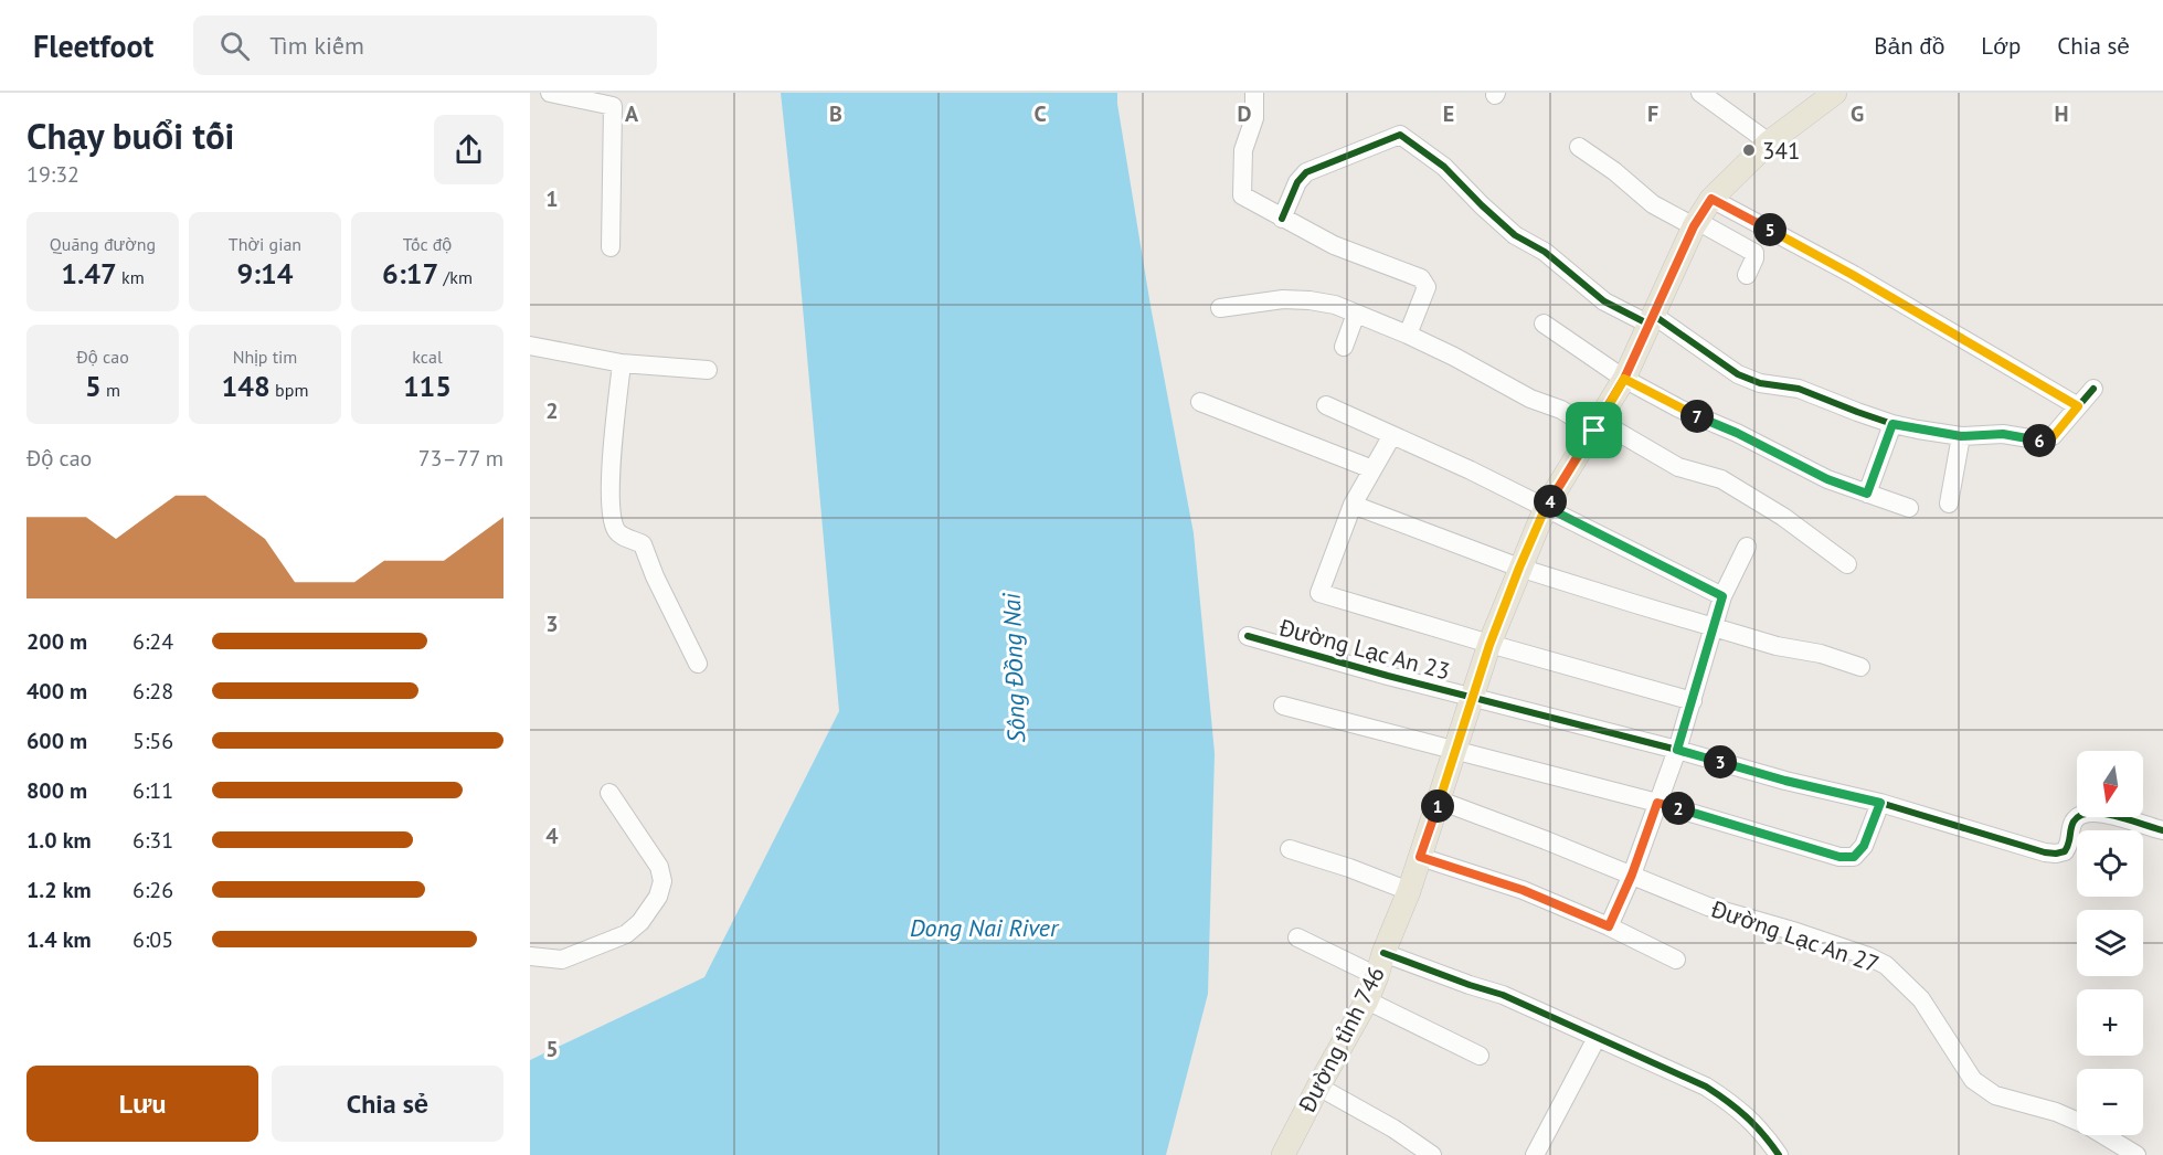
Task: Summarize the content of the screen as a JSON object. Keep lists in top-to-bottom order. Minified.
{"streets":{"main road":["Đường tỉnh 746"],"street":["Đường Lạc An 23","Đường Lạc An 27"]},"crossings":[["Đường Lạc An 23","Đường tỉnh 746"],["Đường Lạc An 27","Đường tỉnh 746"]],"water":["Sông Đồng Nai","Dong Nai River"],"places":["341"],"north":"bottom","page":{"header":"Fleetfoot","search":"Tìm kiếm","nav":["Bản đồ","Lớp","Chia sẻ"],"heading":["Chạy buổi tối","19:32"],"stats":[["Quãng đường","1.47 km"],["Thời gian","9:14"],["Tốc độ","6:17 /km"],["Độ cao","5 m"],["Nhịp tim","148 bpm"],["kcal","115"]],"pins":["5","7","6","4","3","1","2"],"chart":["Độ cao","73–77 m"],"list":[{"name":"200 m","note":"6:24"},{"name":"400 m","note":"6:28"},{"name":"600 m","note":"5:56"},{"name":"800 m","note":"6:11"},{"name":"1.0 km","note":"6:31"},{"name":"1.2 km","note":"6:26"},{"name":"1.4 km","note":"6:05"}],"map_buttons":["+","−"],"buttons":["Lưu","Chia sẻ"]},"grid":{"columns":["A","B","C","D","E","F","G","H"],"rows":["1","2","3","4","5"]}}
